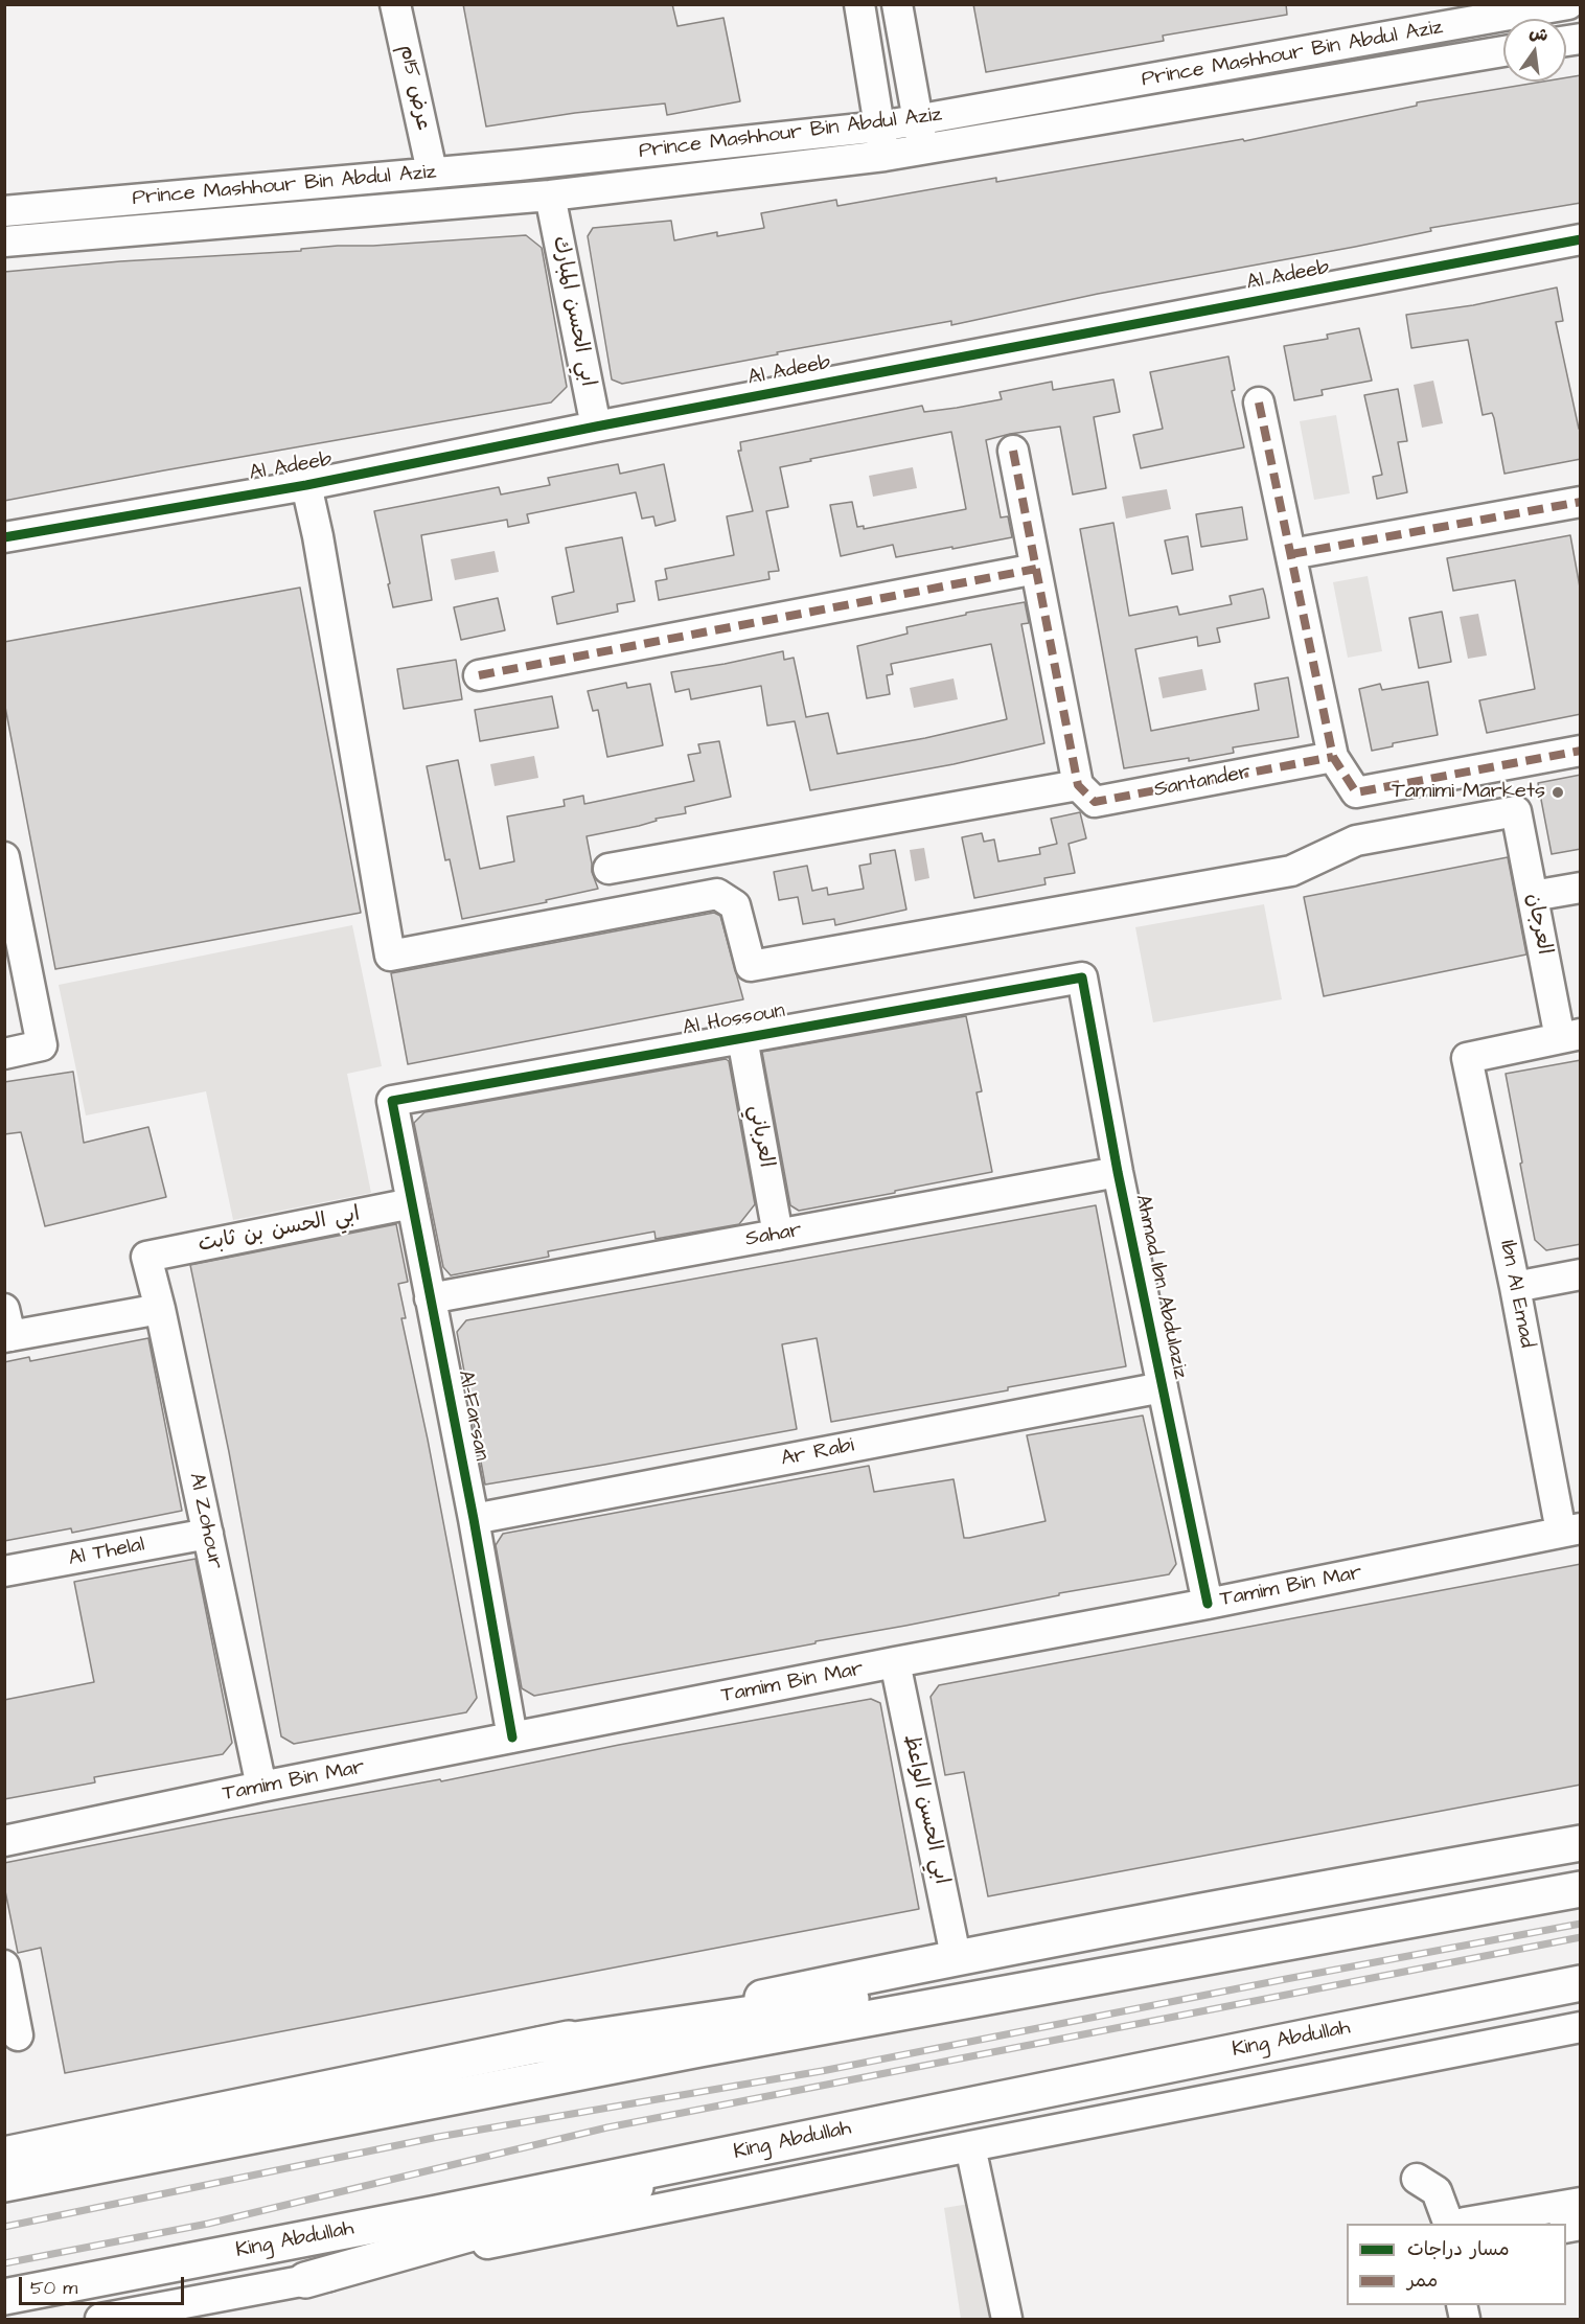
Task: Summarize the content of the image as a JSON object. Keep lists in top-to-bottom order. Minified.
{"streets":{"main road":["King Abdullah"],"street":["Prince Mashhour Bin Abdul Aziz","عرض 15م","Al Adeeb","ابي الحسن المبارك","Santander","العرجان","Al Hossoun","العرباني","ابي الحسن بن ثابت","Sahar","Ahmad Ibn Abdulaziz","Ibn Al Emad","Al-Farsan","Ar Rabi","Al Zohour","Al Thelal","Tamim Bin Mar","ابي الحسن الواعظ"]},"crossings":[["Prince Mashhour Bin Abdul Aziz","عرض 15م"],["Prince Mashhour Bin Abdul Aziz","ابي الحسن المبارك"],["Al Adeeb","ابي الحسن المبارك"],["Al Adeeb","العرجان"],["العرجان","Ibn Al Emad"],["Al Hossoun","العرباني"],["Al Hossoun","Ahmad Ibn Abdulaziz"],["Al Hossoun","Al-Farsan"],["العرباني","Sahar"],["ابي الحسن بن ثابت","Al-Farsan"],["ابي الحسن بن ثابت","Al Zohour"],["Sahar","Ahmad Ibn Abdulaziz"],["Sahar","Al-Farsan"],["Ahmad Ibn Abdulaziz","Ar Rabi"],["Ahmad Ibn Abdulaziz","Tamim Bin Mar"],["Ibn Al Emad","Tamim Bin Mar"],["Al-Farsan","Ar Rabi"],["Al-Farsan","Tamim Bin Mar"],["Al Zohour","Al Thelal"],["Al Zohour","Tamim Bin Mar"],["Tamim Bin Mar","ابي الحسن الواعظ"]],"places":["Tamimi Markets"],"legend":["مسار دراجات","ممر"],"scale_bar":"50 m","north":"top"}
